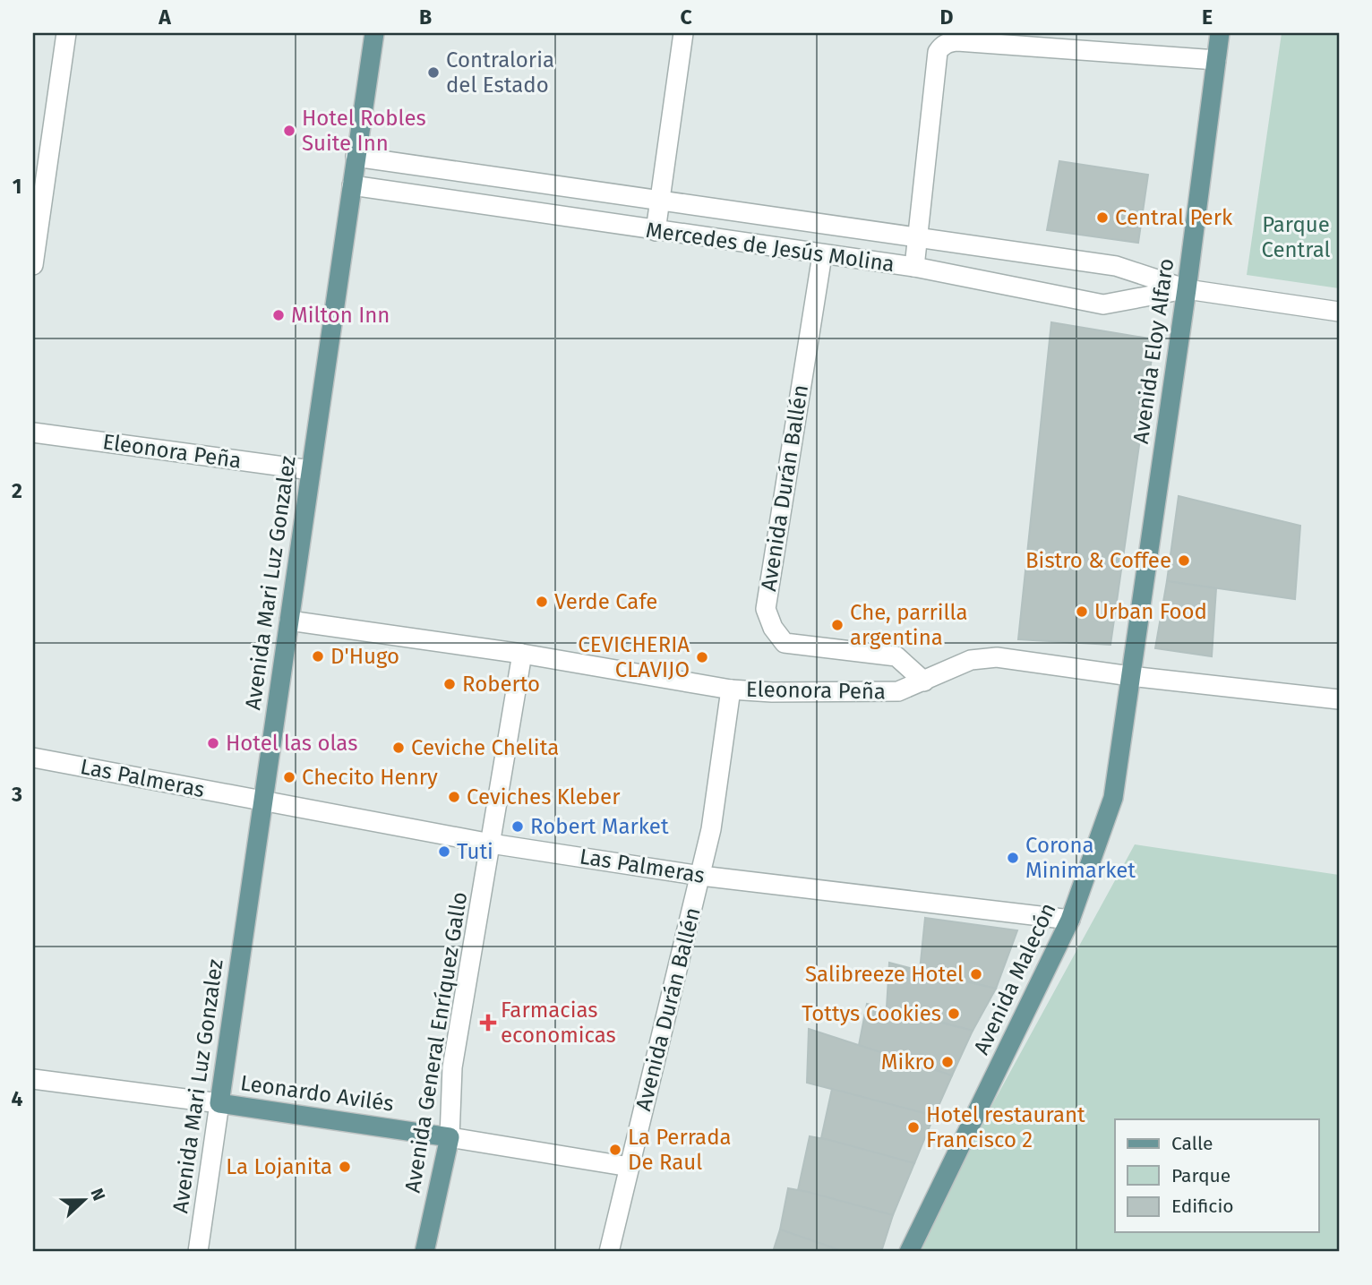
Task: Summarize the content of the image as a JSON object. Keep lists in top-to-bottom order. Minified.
{"streets":{"main road":["Avenida Eloy Alfaro","Avenida Mari Luz Gonzalez","Avenida Malecón","Avenida General Enríquez Gallo","Leonardo Avilés"],"street":["Mercedes de Jesús Molina","Eleonora Peña","Avenida Durán Ballén","Las Palmeras"]},"crossings":[["Mercedes de Jesús Molina","Avenida Eloy Alfaro"],["Mercedes de Jesús Molina","Avenida Durán Ballén"],["Mercedes de Jesús Molina","Avenida Mari Luz Gonzalez"],["Avenida Eloy Alfaro","Eleonora Peña"],["Avenida Eloy Alfaro","Avenida Malecón"],["Eleonora Peña","Avenida Durán Ballén"],["Eleonora Peña","Avenida Mari Luz Gonzalez"],["Eleonora Peña","Avenida Malecón"],["Eleonora Peña","Avenida General Enríquez Gallo"],["Avenida Durán Ballén","Las Palmeras"],["Avenida Durán Ballén","Leonardo Avilés"],["Avenida Mari Luz Gonzalez","Las Palmeras"],["Avenida Mari Luz Gonzalez","Leonardo Avilés"],["Las Palmeras","Avenida Malecón"],["Las Palmeras","Avenida General Enríquez Gallo"],["Avenida General Enríquez Gallo","Leonardo Avilés"]],"parks":["Parque Central"],"places":{"other":["Contraloria del Estado","Hotel Robles Suite Inn","Central Perk","Milton Inn","Bistro & Coffee","Verde Cafe","Urban Food","Che, parrilla argentina","D'Hugo","CEVICHERIA CLAVIJO","Roberto","Hotel las olas","Ceviche Chelita","Checito Henry","Ceviches Kleber","Robert Market","Tuti","Corona Minimarket","Salibreeze Hotel","Tottys Cookies","Mikro","Hotel restaurant Francisco 2","La Perrada De Raul","La Lojanita"],"health":["Farmacias economicas"]},"legend":["Calle","Parque","Edificio"],"north":"right","grid":{"columns":["A","B","C","D","E"],"rows":["1","2","3","4"]}}
